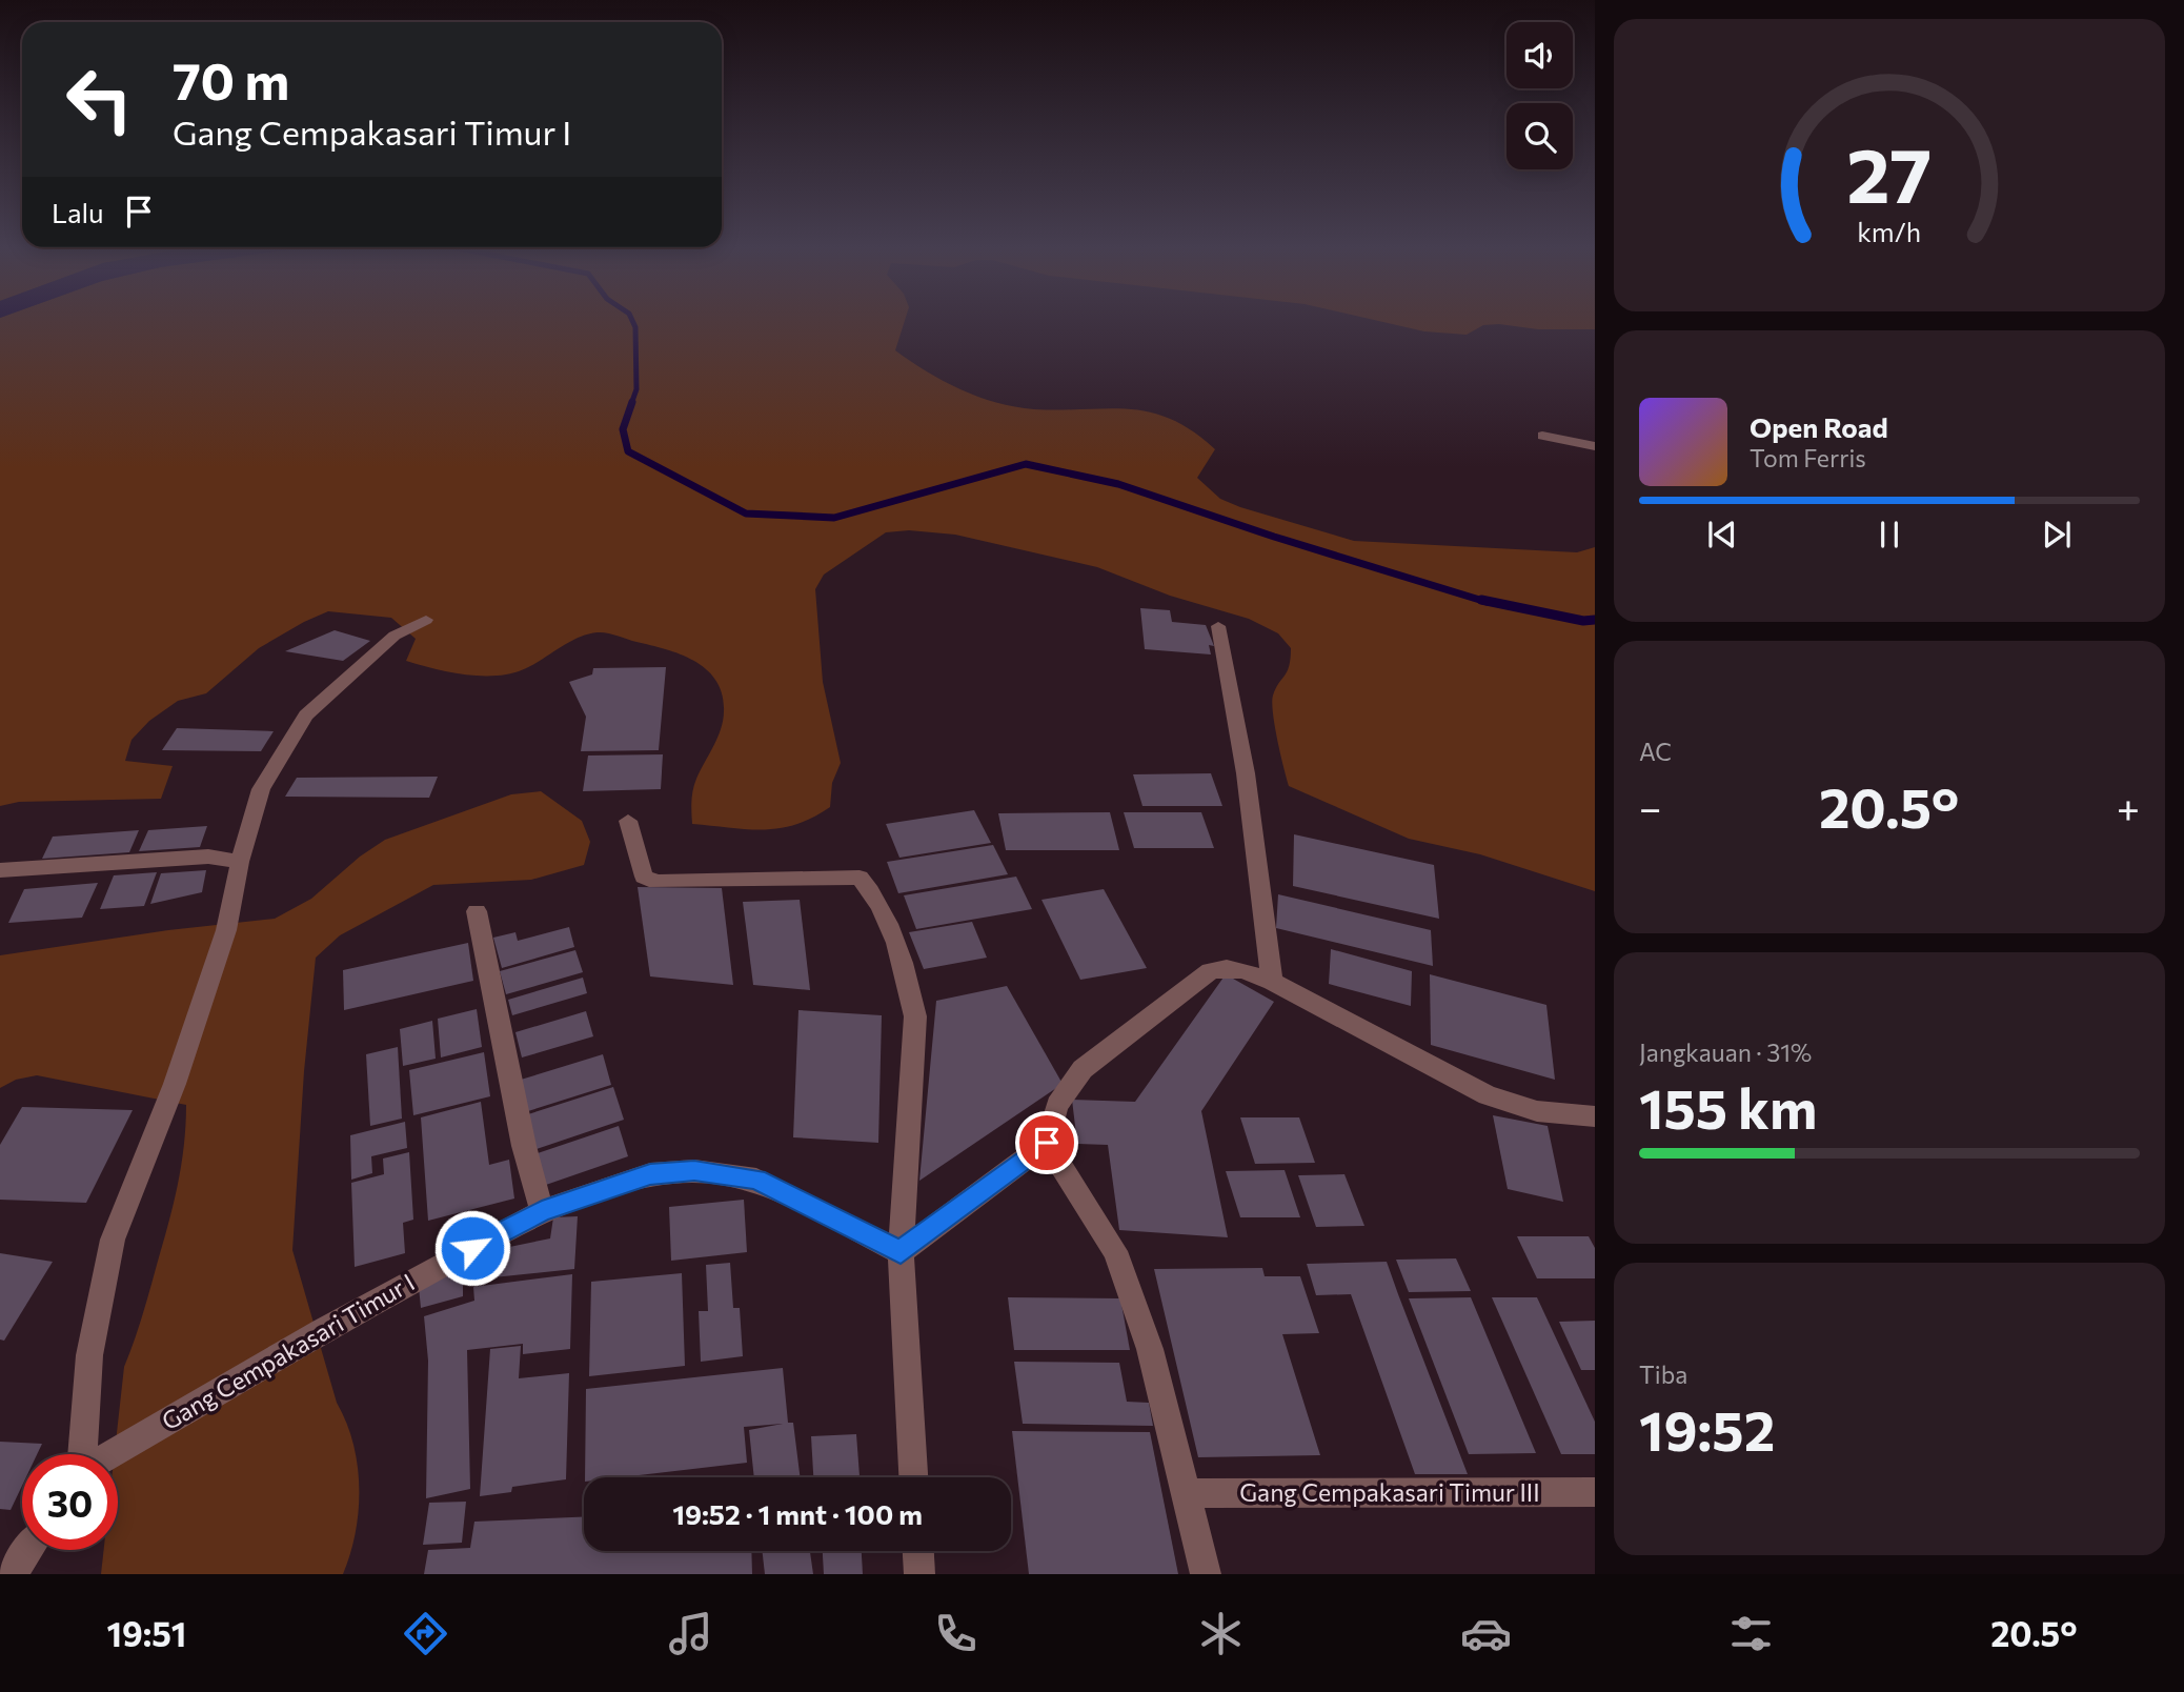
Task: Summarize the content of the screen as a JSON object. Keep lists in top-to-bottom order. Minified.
{"streets":{"street":["Gang Cempakasari Timur I","Gang Cempakasari Timur III"]},"page":{"turn":["70 m","Gang Cempakasari Timur I"],"then":"Lalu","song":["Open Road","Tom Ferris"],"tile":["AC",["Jangkauan · 31%","155 km"],["Tiba","19:52"]],"heat":["−","20.5°","+"],"limit":"30","trip":"19:52 · 1 mnt · 100 m","tabs":["19:51","20.5°"],"gauge":["27","km/h"]}}
